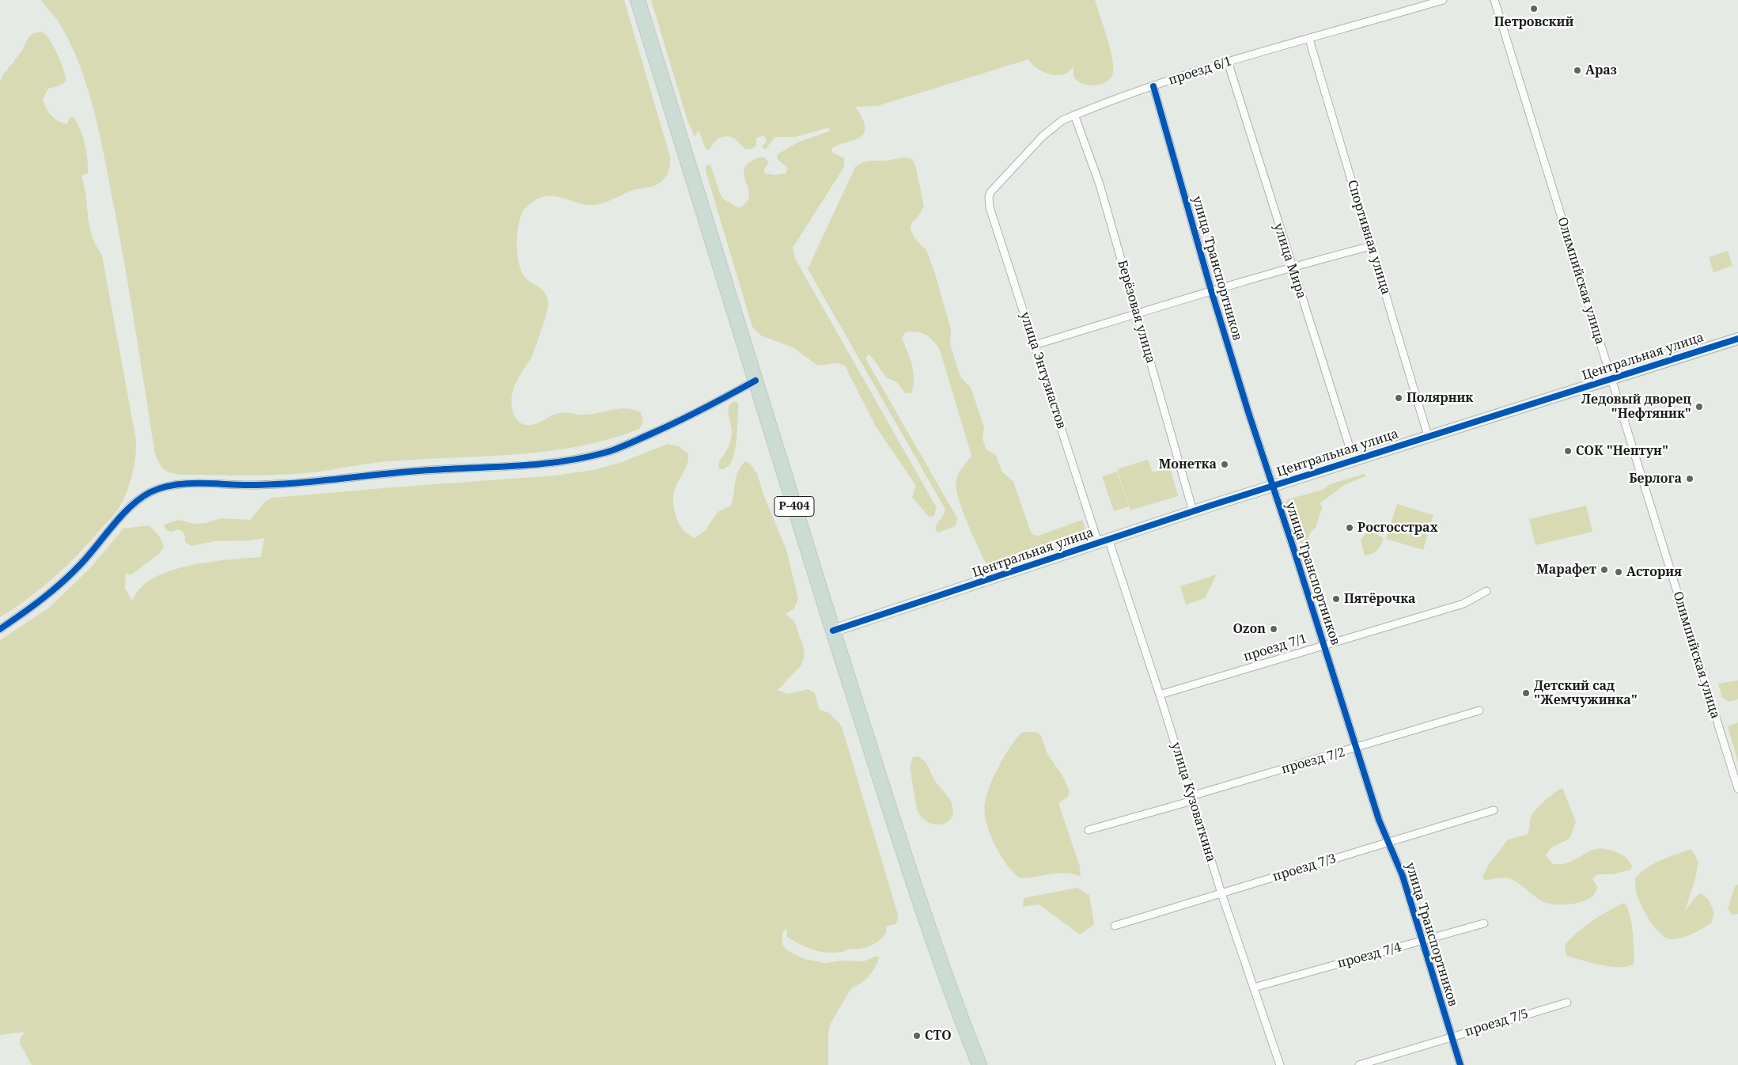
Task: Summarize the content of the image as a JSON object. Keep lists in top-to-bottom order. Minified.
{"streets":{"highway":["Р-404"],"street":["проезд 6/1","Спортивная улица","улица Мира","улица Транспортников","Олимпийская улица","Берёзовая улица","Центральная улица","улица Энтузиастов","проезд 7/1","проезд 7/2","улица Кузоваткина","проезд 7/3","проезд 7/4","проезд 7/5"]},"crossings":[["проезд 6/1","Спортивная улица"],["проезд 6/1","улица Мира"],["проезд 6/1","улица Транспортников"],["проезд 6/1","Берёзовая улица"],["проезд 6/1","улица Энтузиастов"],["Спортивная улица","Центральная улица"],["улица Мира","Центральная улица"],["улица Транспортников","Центральная улица"],["улица Транспортников","проезд 7/1"],["улица Транспортников","проезд 7/2"],["улица Транспортников","проезд 7/3"],["улица Транспортников","проезд 7/4"],["улица Транспортников","проезд 7/5"],["Олимпийская улица","Центральная улица"],["Берёзовая улица","Центральная улица"],["Центральная улица","улица Энтузиастов"],["Центральная улица","Р-404"],["Центральная улица","улица Кузоваткина"],["улица Энтузиастов","улица Кузоваткина"],["проезд 7/1","улица Кузоваткина"],["проезд 7/2","улица Кузоваткина"],["улица Кузоваткина","проезд 7/3"],["улица Кузоваткина","проезд 7/4"]],"places":["Петровский","Араз","Полярник","Ледовый дворец \"Нефтяник\"","СОК \"Нептун\"","Монетка","Берлога","Росгосстрах","Марафет","Астория","Пятёрочка","Ozon","Детский сад \"Жемчужинка\"","СТО"]}
